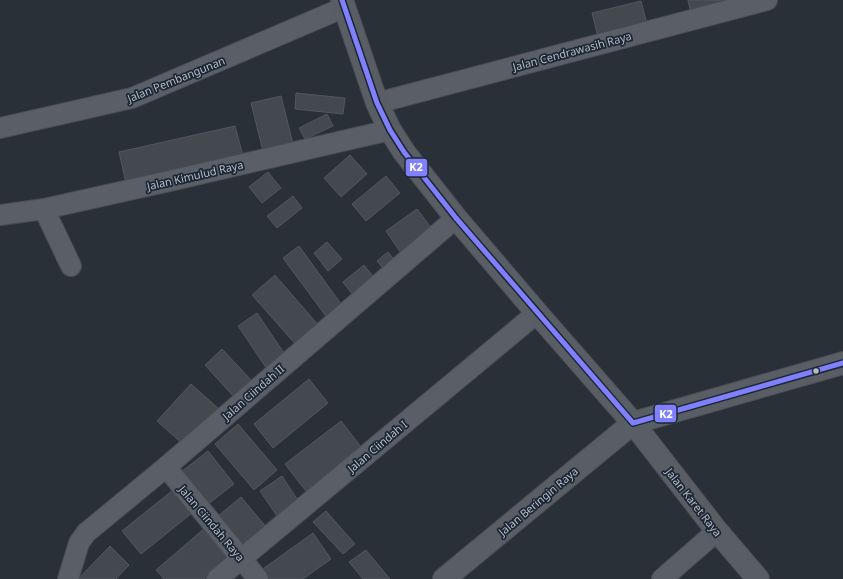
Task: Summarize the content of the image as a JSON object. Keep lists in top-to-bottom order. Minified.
{"streets":{"street":["Jalan Cendrawasih Raya","Jalan Pembangunan","Jalan Kimulud Raya","Jalan Ciindah II","Jalan Ciindah I","Jalan Beringin Raya","Jalan Karet Raya","Jalan Ciindah Raya"]},"crossings":[["Jalan Cendrawasih Raya","Jalan Karet Raya"],["Jalan Pembangunan","Jalan Karet Raya"],["Jalan Kimulud Raya","Jalan Karet Raya"],["Jalan Ciindah II","Jalan Karet Raya"],["Jalan Ciindah II","Jalan Ciindah Raya"],["Jalan Ciindah I","Jalan Karet Raya"],["Jalan Ciindah I","Jalan Ciindah Raya"],["Jalan Beringin Raya","Jalan Karet Raya"]],"lines":["transit line K2"]}
